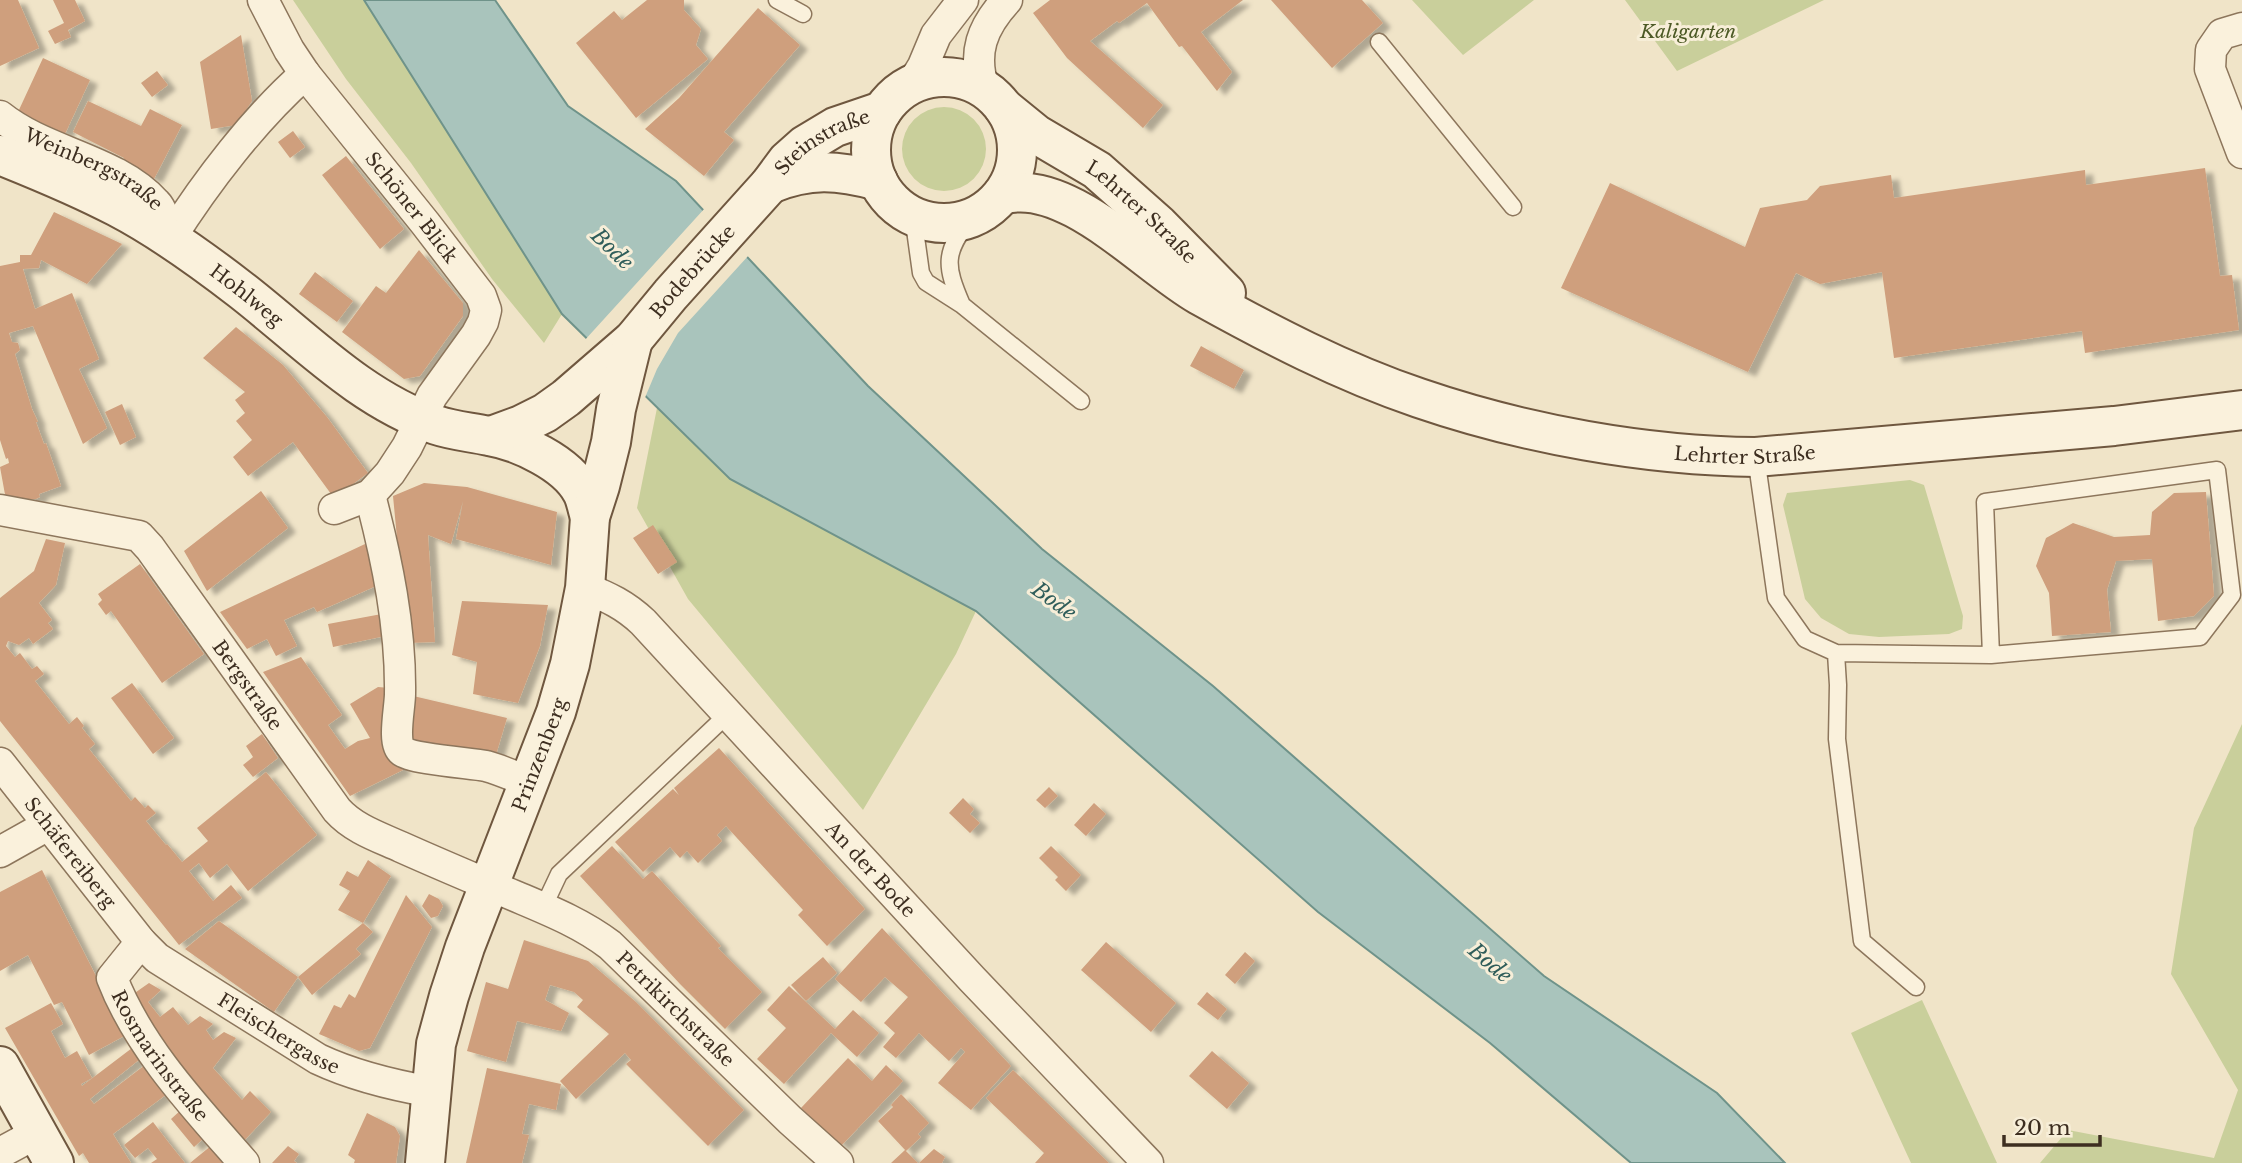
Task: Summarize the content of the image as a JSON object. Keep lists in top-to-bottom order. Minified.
{"streets":{"main road":["Steinstraße","Lehrter Straße","Bodebrücke","Hohlweg","Prinzenberg"],"street":["Weinbergstraße","Schöner Blick","Bergstraße","Schäfereiberg","An der Bode","Petrikirchstraße","Fleischergasse","Rosmarinstraße"]},"crossings":[["Steinstraße","Lehrter Straße"],["Steinstraße","Bodebrücke"],["Weinbergstraße","Hohlweg"],["Schöner Blick","Hohlweg"],["Bodebrücke","Prinzenberg"],["Hohlweg","Prinzenberg"],["Bergstraße","Prinzenberg"],["Bergstraße","Petrikirchstraße"],["Prinzenberg","An der Bode"],["Prinzenberg","Petrikirchstraße"],["Prinzenberg","Fleischergasse"],["Schäfereiberg","Fleischergasse"],["Schäfereiberg","Rosmarinstraße"],["Fleischergasse","Rosmarinstraße"]],"water":["Bode"],"parks":["Kaligarten"],"scale_bar":"20 m"}
